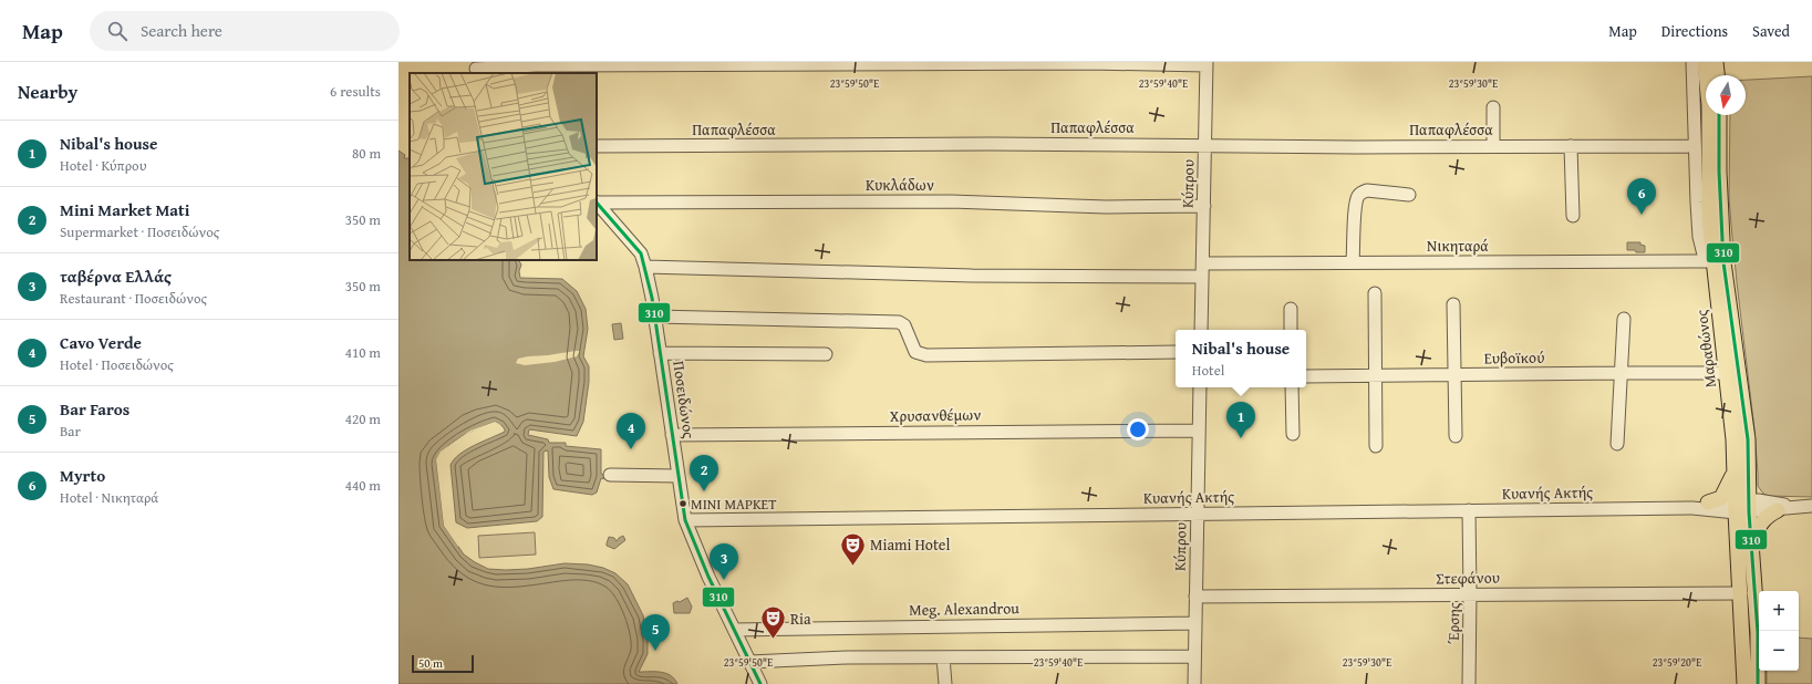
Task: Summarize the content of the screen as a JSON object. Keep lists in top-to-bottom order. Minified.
{"streets":{"main road":["Μαραθώνος"],"street":["Παπαφλέσσα","Κύπρου","Κυκλάδων","Νικηταρά","Ευβοϊκού","Ποσειδώνος","Χρυσανθέμων","Κυανής Ακτής","Στεφάνου","Meg. Alexandrou","Έρσης"]},"crossings":[["Παπαφλέσσα","Κύπρου"],["Κύπρου","Κυκλάδων"],["Κύπρου","Νικηταρά"],["Κύπρου","Χρυσανθέμων"],["Κύπρου","Κυανής Ακτής"],["Κύπρου","Στεφάνου"],["Κύπρου","Meg. Alexandrou"],["Νικηταρά","Μαραθώνος"],["Μαραθώνος","Ευβοϊκού"],["Μαραθώνος","Κυανής Ακτής"],["Μαραθώνος","Στεφάνου"],["Ποσειδώνος","Χρυσανθέμων"],["Ποσειδώνος","Κυανής Ακτής"],["Ποσειδώνος","Meg. Alexandrou"],["Κυανής Ακτής","Έρσης"],["Στεφάνου","Έρσης"]],"places":{"other":["ΜΙΝΙ ΜΑΡΚΕΤ"],"theatre":["Miami Hotel","Ria"]},"lines":["transit line 310"],"scale_bar":"50 m","north":"bottom","page":{"header":"Map","search":"Search here","nav":["Map","Directions","Saved"],"heading":["Nearby","6 results"],"list":[{"mark":"1","name":"Nibal's house","note":"Hotel · Κύπρου","value":"80 m"},{"mark":"2","name":"Mini Market Mati","note":"Supermarket · Ποσειδώνος","value":"350 m"},{"mark":"3","name":"ταβέρνα Ελλάς","note":"Restaurant · Ποσειδώνος","value":"350 m"},{"mark":"4","name":"Cavo Verde","note":"Hotel · Ποσειδώνος","value":"410 m"},{"mark":"5","name":"Bar Faros","note":"Bar","value":"420 m"},{"mark":"6","name":"Myrto","note":"Hotel · Νικηταρά","value":"440 m"}],"pins":["6","1","4","2","3","5"],"popup":["Nibal's house","Hotel"],"map_buttons":["+","−"],"scale":"50 m"},"coordinates":["23°59'50\"E","23°59'40\"E","23°59'30\"E","23°59'20\"E"]}
